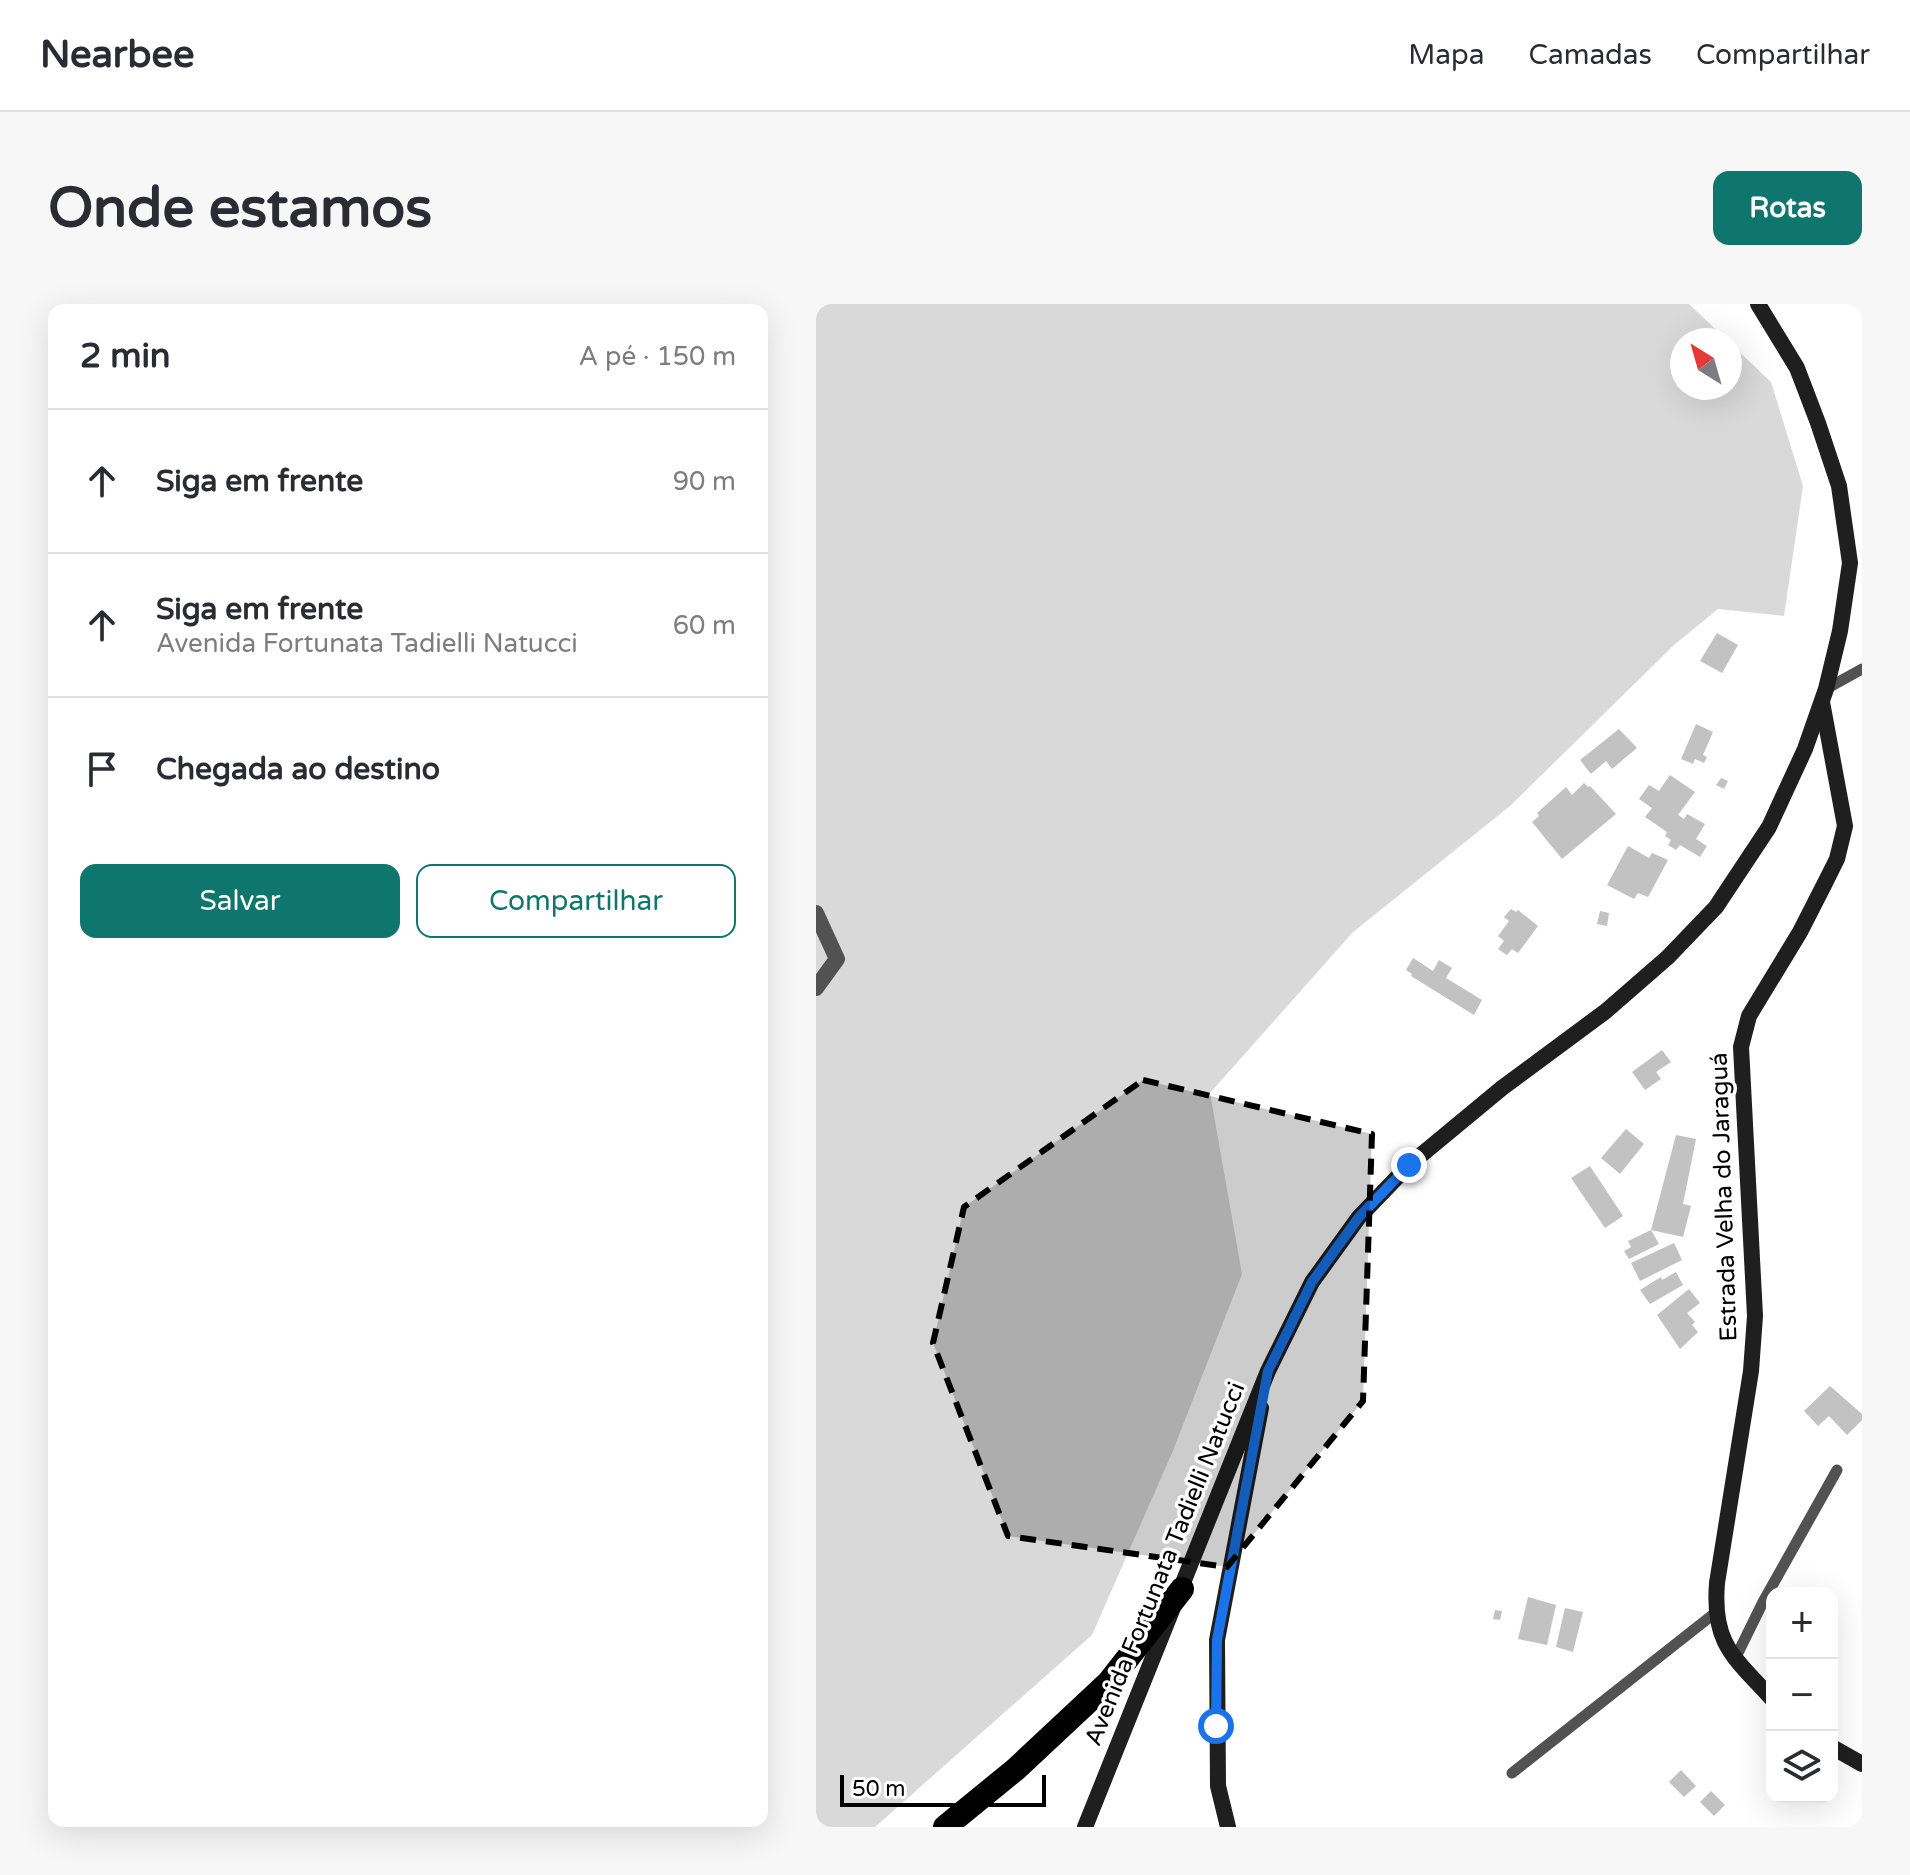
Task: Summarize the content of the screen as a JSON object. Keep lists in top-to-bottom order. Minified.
{"streets":{"main road":["Estrada Velha do Jaraguá","Avenida Fortunata Tadielli Natucci"]},"crossings":[["Estrada Velha do Jaraguá","Avenida Fortunata Tadielli Natucci"]],"scale_bar":"50 m","north":"top left","page":{"header":"Nearbee","nav":["Mapa","Camadas","Compartilhar"],"buttons":["Rotas",["Salvar","Compartilhar"]],"title":"Onde estamos","heading":["2 min","A pé · 150 m"],"list":[["Siga em frente","90 m"],["Siga em frente","Avenida Fortunata Tadielli Natucci","60 m"],"Chegada ao destino"],"map_buttons":["+","−"],"scale":"50 m"}}
